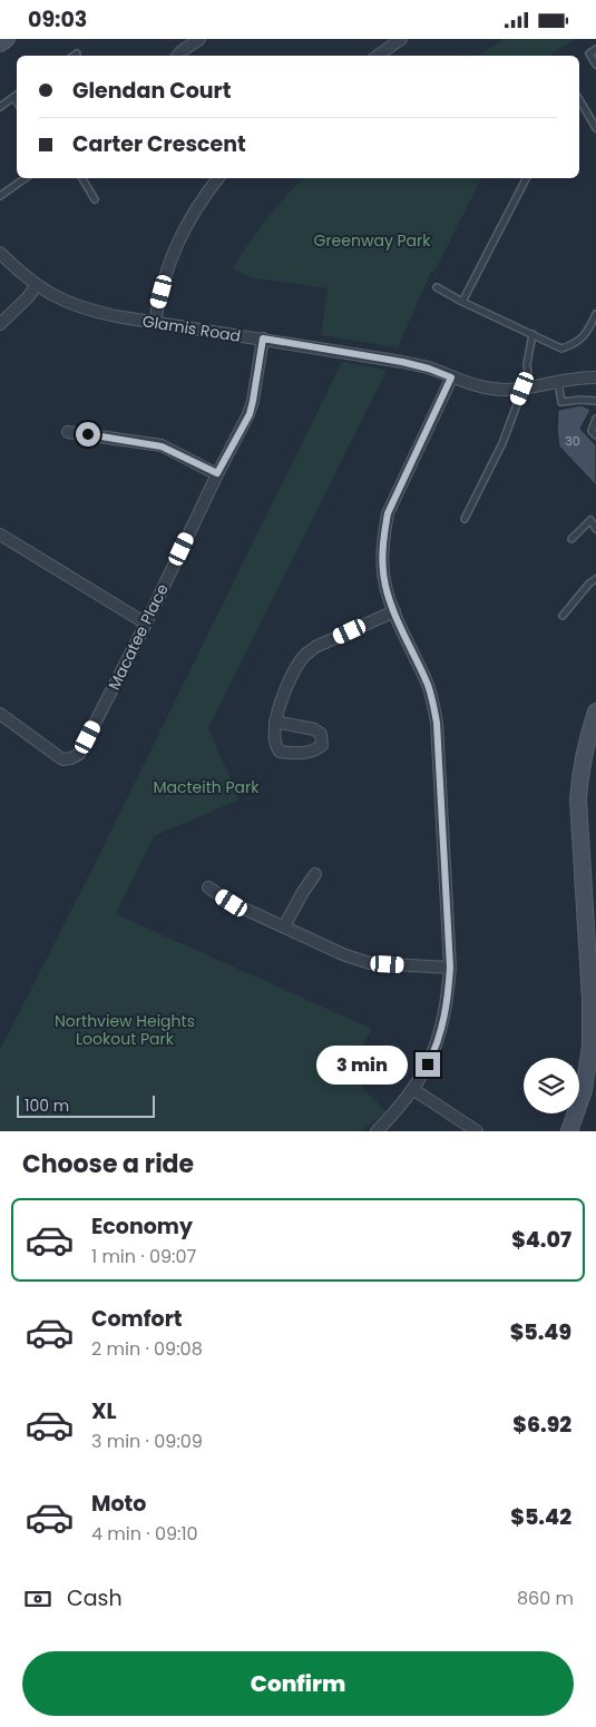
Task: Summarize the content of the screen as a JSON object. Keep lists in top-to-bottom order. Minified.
{"streets":{"street":["Glamis Road","Macatee Place"]},"crossings":[["Glamis Road","Macatee Place"]],"parks":["Greenway Park","Macteith Park","Northview Heights Lookout Park"],"house_numbers":["30"],"scale_bar":"100 m","page":{"status":"09:03","banner":["Glendan Court","Carter Crescent"],"bubble":"3 min","scale":"100 m","heading":"Choose a ride","list":[{"name":"Economy","note":"1 min · 09:07","value":"$4.07"},{"name":"Comfort","note":"2 min · 09:08","value":"$5.49"},{"name":"XL","note":"3 min · 09:09","value":"$6.92"},{"name":"Moto","note":"4 min · 09:10","value":"$5.42"}],"pay":["Cash","860 m"],"buttons":"Confirm"}}
